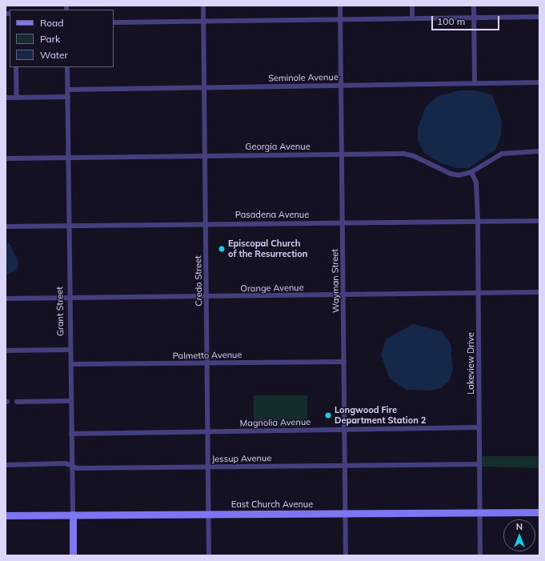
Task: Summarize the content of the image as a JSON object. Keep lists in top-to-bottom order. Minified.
{"streets":{"street":["Seminole Avenue","Georgia Avenue","Pasadena Avenue","Credo Street","Wayman Street","Orange Avenue","Grant Street","Palmetto Avenue","Lakeview Drive","Magnolia Avenue","Jessup Avenue","East Church Avenue"]},"crossings":[["Seminole Avenue","Credo Street"],["Seminole Avenue","Wayman Street"],["Seminole Avenue","Grant Street"],["Georgia Avenue","Credo Street"],["Georgia Avenue","Wayman Street"],["Georgia Avenue","Grant Street"],["Georgia Avenue","Lakeview Drive"],["Pasadena Avenue","Credo Street"],["Pasadena Avenue","Wayman Street"],["Pasadena Avenue","Grant Street"],["Pasadena Avenue","Lakeview Drive"],["Credo Street","Orange Avenue"],["Credo Street","Palmetto Avenue"],["Credo Street","Magnolia Avenue"],["Credo Street","Jessup Avenue"],["Credo Street","East Church Avenue"],["Wayman Street","Orange Avenue"],["Wayman Street","Palmetto Avenue"],["Wayman Street","Magnolia Avenue"],["Wayman Street","Jessup Avenue"],["Wayman Street","East Church Avenue"],["Orange Avenue","Grant Street"],["Orange Avenue","Lakeview Drive"],["Grant Street","Palmetto Avenue"],["Grant Street","Magnolia Avenue"],["Grant Street","Jessup Avenue"],["Grant Street","East Church Avenue"],["Lakeview Drive","Magnolia Avenue"],["Lakeview Drive","Jessup Avenue"],["Lakeview Drive","East Church Avenue"]],"places":["Episcopal Church of the Resurrection","Longwood Fire Department Station 2"],"legend":["Road","Park","Water"],"scale_bar":"100 m","north":"top"}
